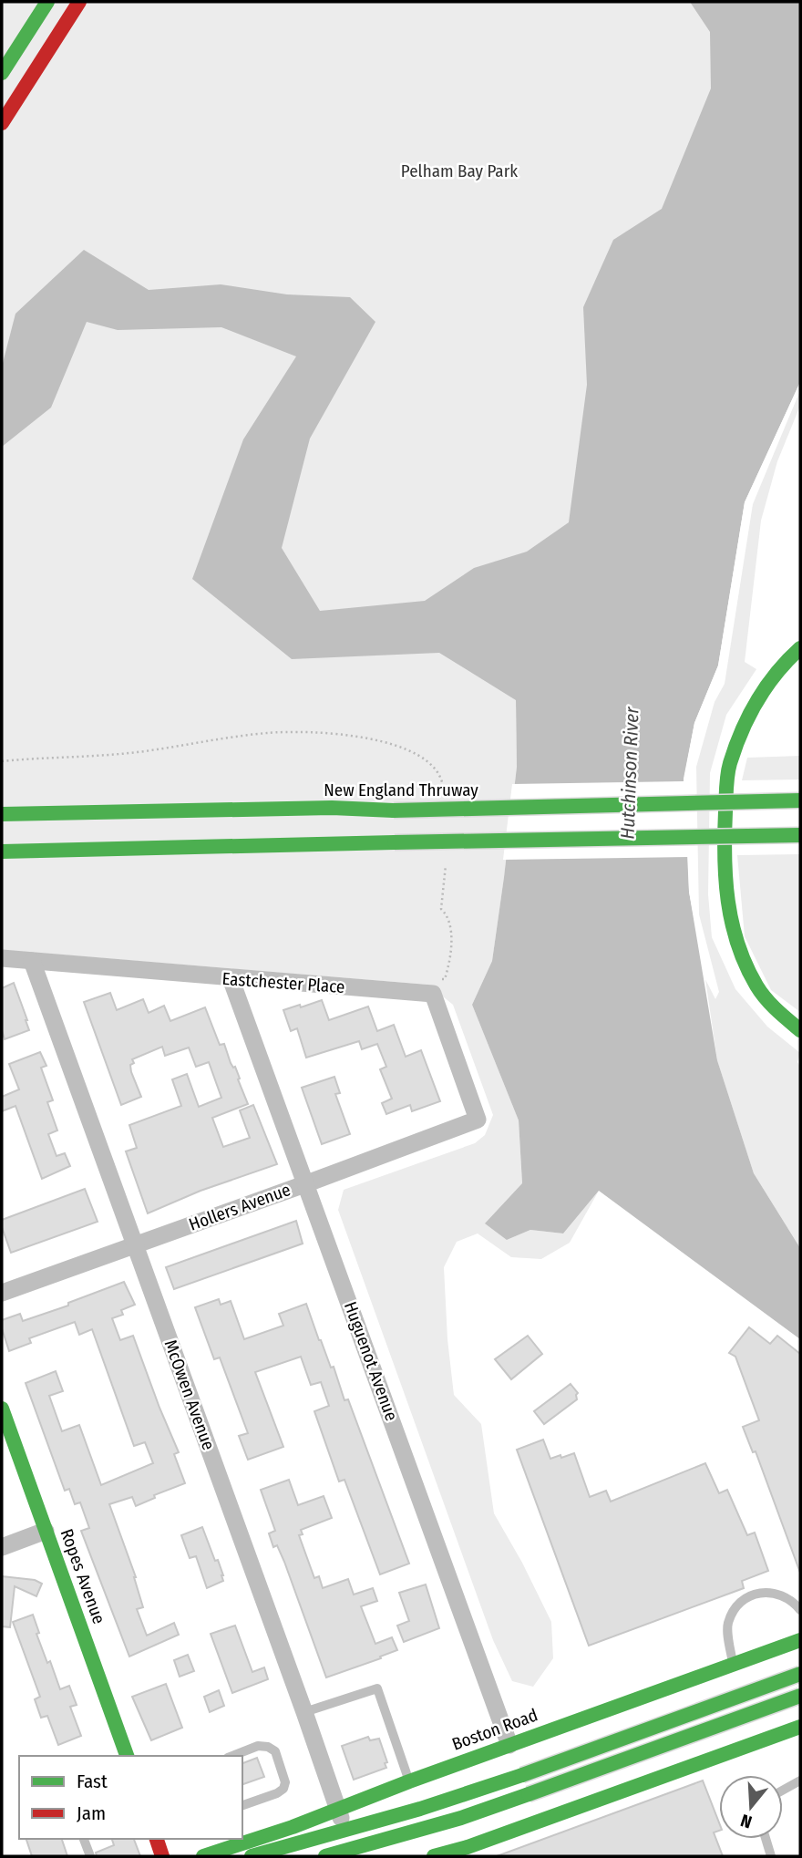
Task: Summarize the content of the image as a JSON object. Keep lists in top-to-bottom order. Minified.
{"streets":{"main road":["New England Thruway","Ropes Avenue","Boston Road"],"street":["Eastchester Place","Hollers Avenue","Huguenot Avenue","McOwen Avenue"]},"crossings":[["Eastchester Place","Hollers Avenue"],["Eastchester Place","Huguenot Avenue"],["Eastchester Place","McOwen Avenue"],["Hollers Avenue","Huguenot Avenue"],["Hollers Avenue","McOwen Avenue"],["Huguenot Avenue","Boston Road"],["McOwen Avenue","Boston Road"]],"water":["Hutchinson River"],"parks":["Pelham Bay Park"],"legend":["Fast","Jam"],"north":"bottom"}
